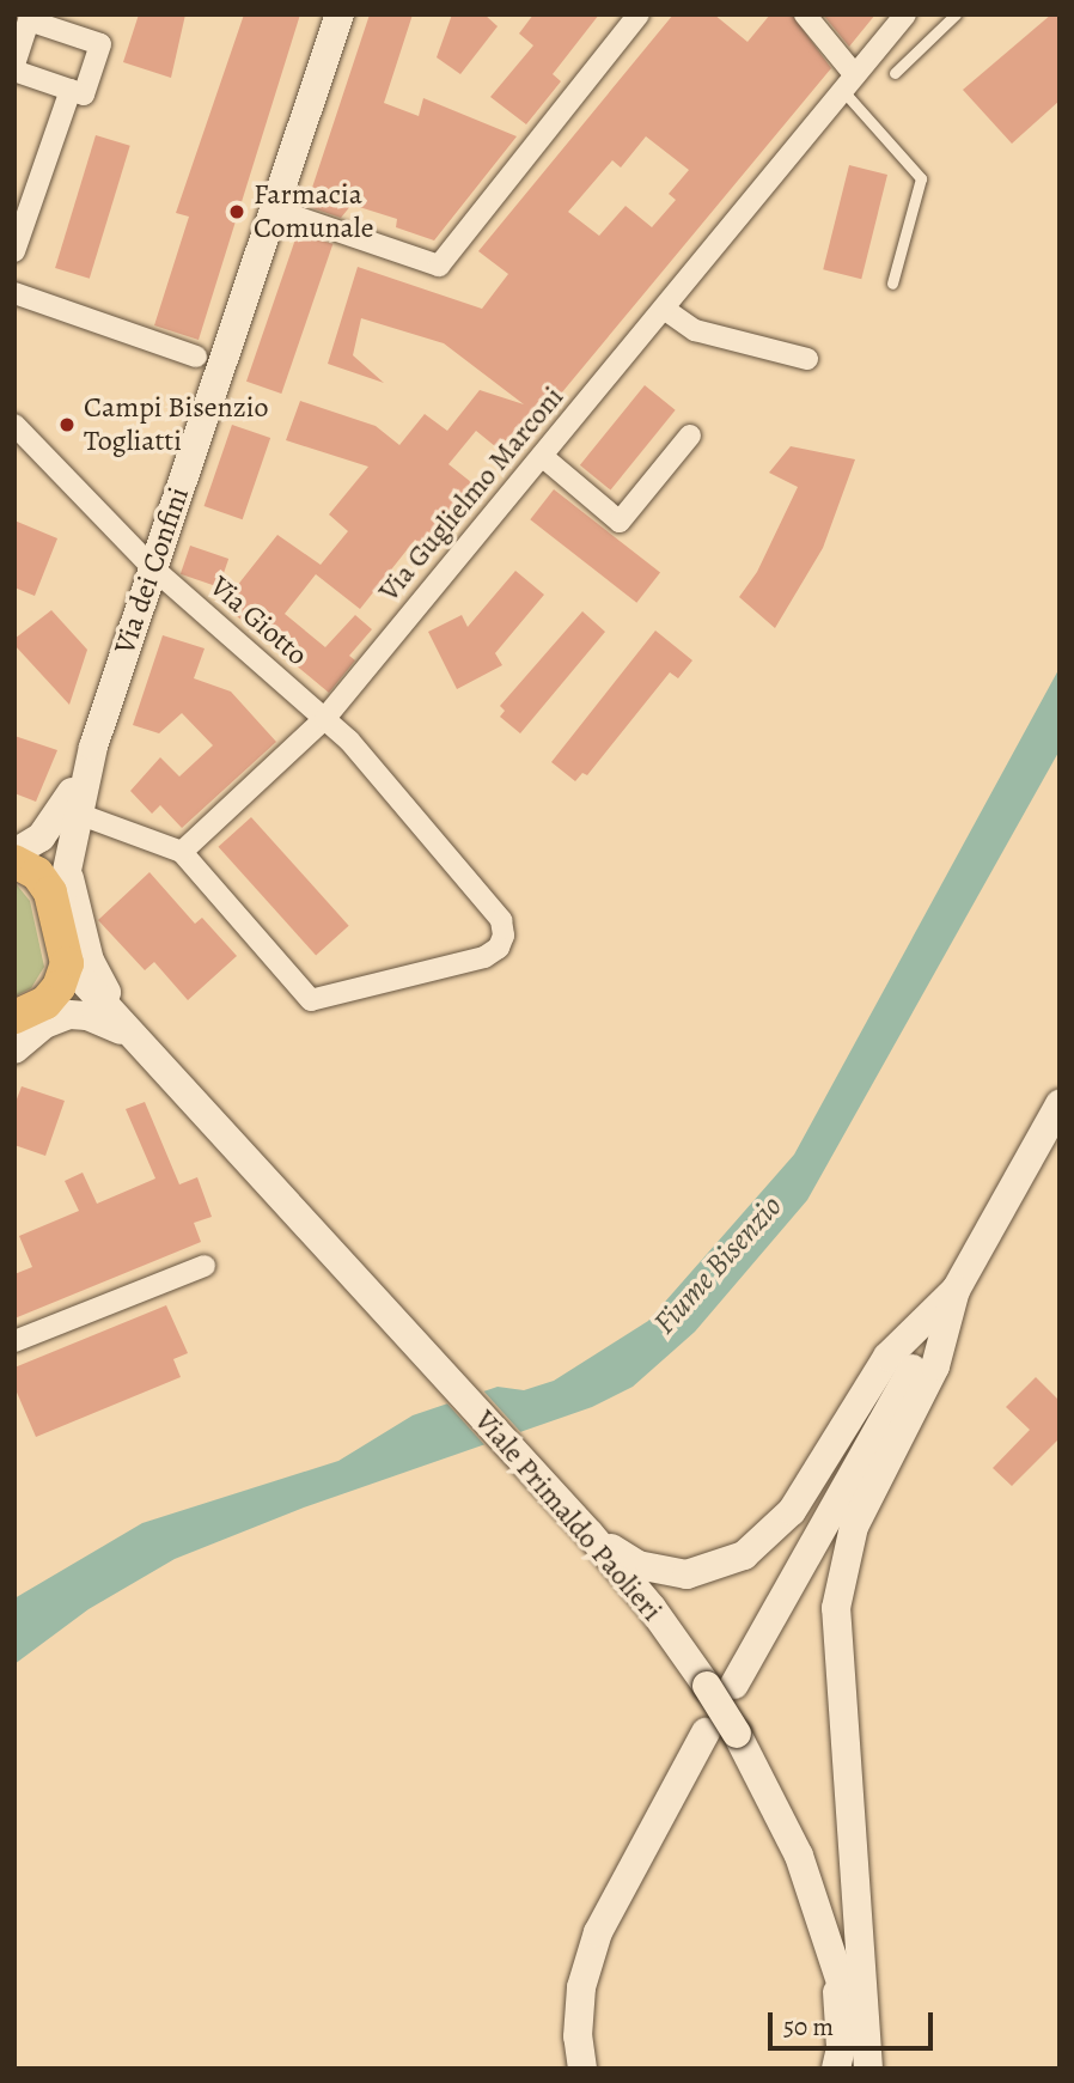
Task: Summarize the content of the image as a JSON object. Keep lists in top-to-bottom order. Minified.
{"streets":{"main road":["Via dei Confini","Viale Primaldo Paolieri"],"street":["Via Guglielmo Marconi","Via Giotto"]},"crossings":[["Via Guglielmo Marconi","Via Giotto"],["Via dei Confini","Via Giotto"],["Via dei Confini","Viale Primaldo Paolieri"]],"water":["Fiume Bisenzio"],"places":["Farmacia Comunale","Campi Bisenzio Togliatti"],"scale_bar":"50 m"}
